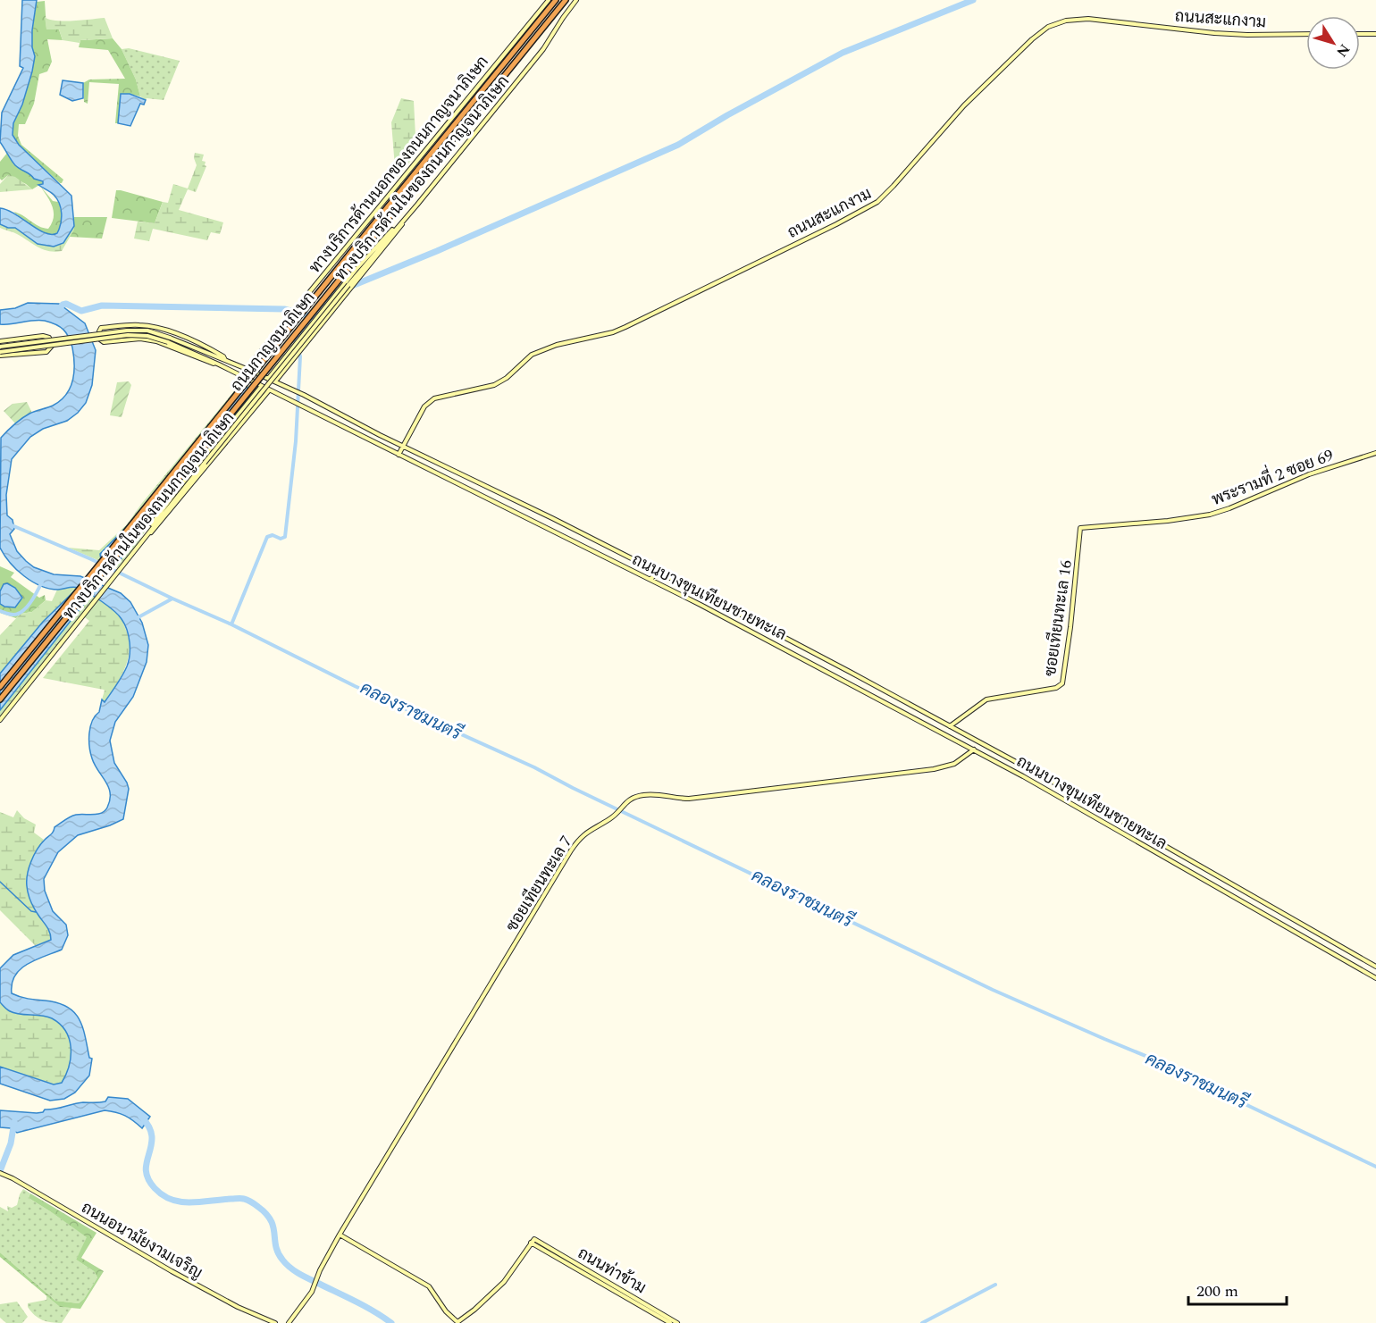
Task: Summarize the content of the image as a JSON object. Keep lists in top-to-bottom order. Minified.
{"streets":{"highway":["ถนนกาญจนาภิเษก"],"main road":["ถนนสะแกงาม","ทางบริการด้านนอกของถนนกาญจนาภิเษก","ทางบริการด้านในของถนนกาญจนาภิเษก","พระรามที่ 2 ซอย 69","ถนนบางขุนเทียนชายทะเล","ซอยเทียนทะเล 16","ซอยเทียนทะเล 7","ถนนอนามัยงามเจริญ","ถนนท่าข้าม"]},"crossings":[["ถนนสะแกงาม","ถนนบางขุนเทียนชายทะเล"],["ทางบริการด้านนอกของถนนกาญจนาภิเษก","ถนนบางขุนเทียนชายทะเล"],["พระรามที่ 2 ซอย 69","ซอยเทียนทะเล 16"],["ถนนบางขุนเทียนชายทะเล","ซอยเทียนทะเล 16"],["ถนนบางขุนเทียนชายทะเล","ซอยเทียนทะเล 7"]],"water":["คลองราชมนตรี"],"scale_bar":"200 m","north":"bottom right"}
